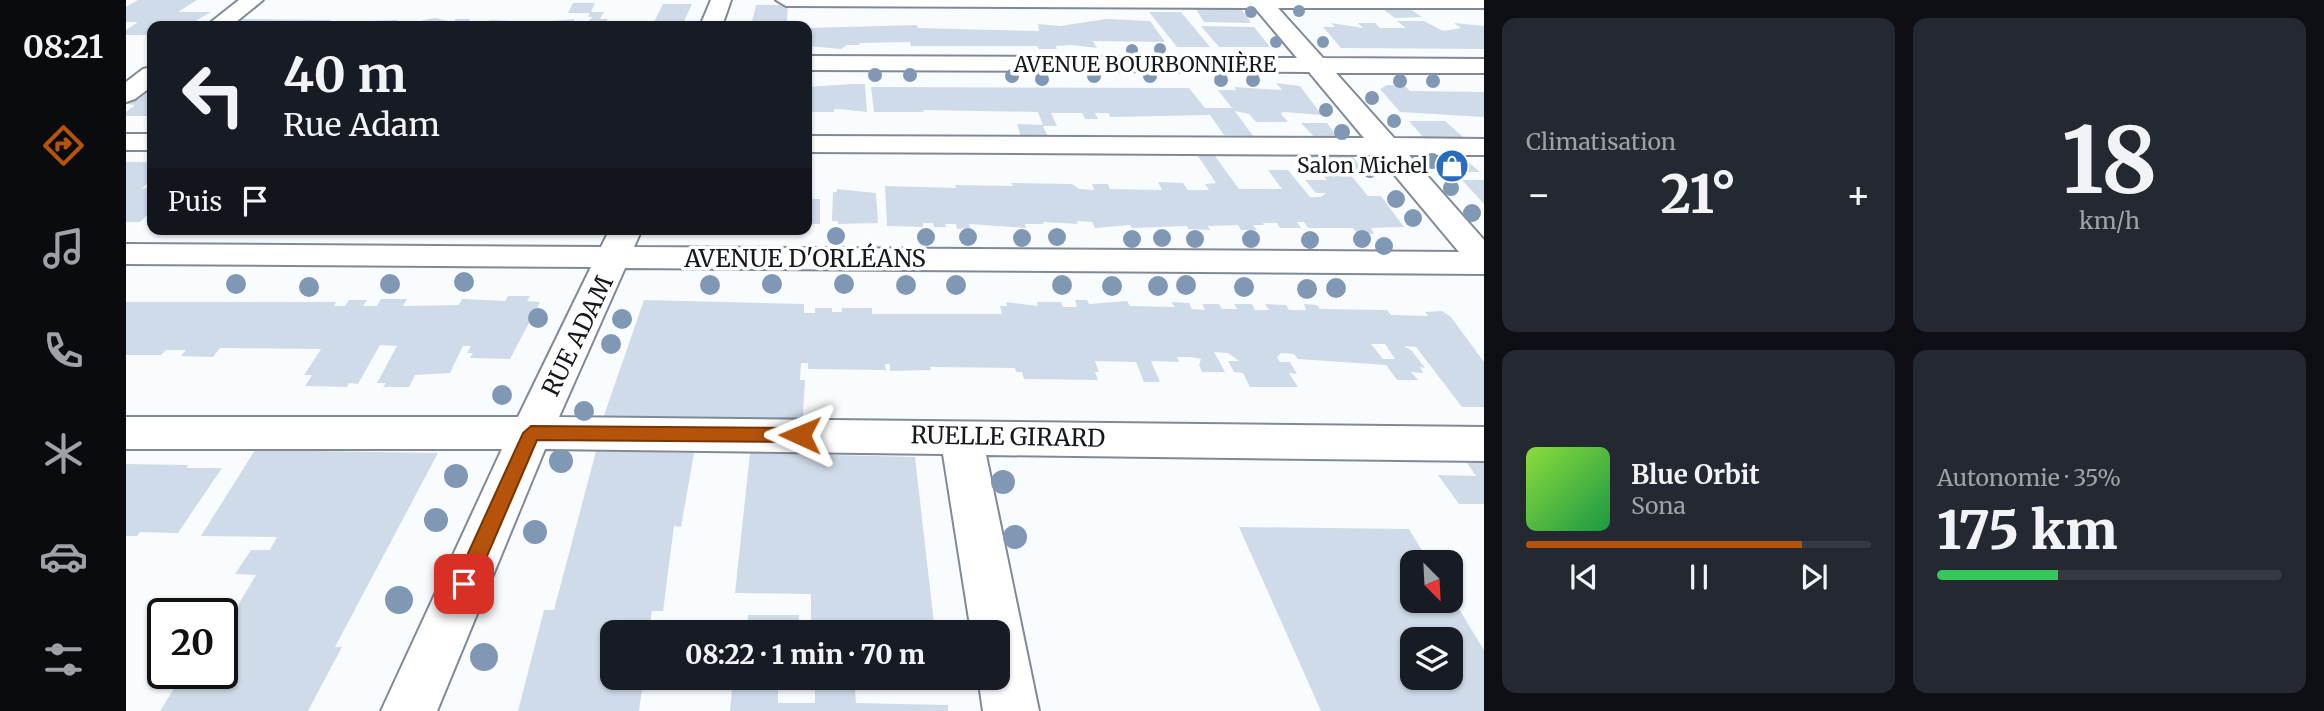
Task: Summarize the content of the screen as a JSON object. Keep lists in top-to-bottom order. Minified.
{"streets":{"street":["AVENUE BOURBONNIÈRE","AVENUE D'ORLÉANS","RUE ADAM","RUELLE GIRARD"]},"crossings":[["AVENUE D'ORLÉANS","RUE ADAM"],["RUE ADAM","RUELLE GIRARD"]],"places":{"shop":["Salon Michel"]},"north":"bottom right","page":{"tabs":"08:21","tile":["Climatisation",["18","km/h"],["Autonomie · 35%","175 km"]],"turn":["40 m","Rue Adam"],"heat":["−","21°","+"],"then":"Puis","song":["Blue Orbit","Sona"],"limit":"20","trip":"08:22 · 1 min · 70 m"}}
